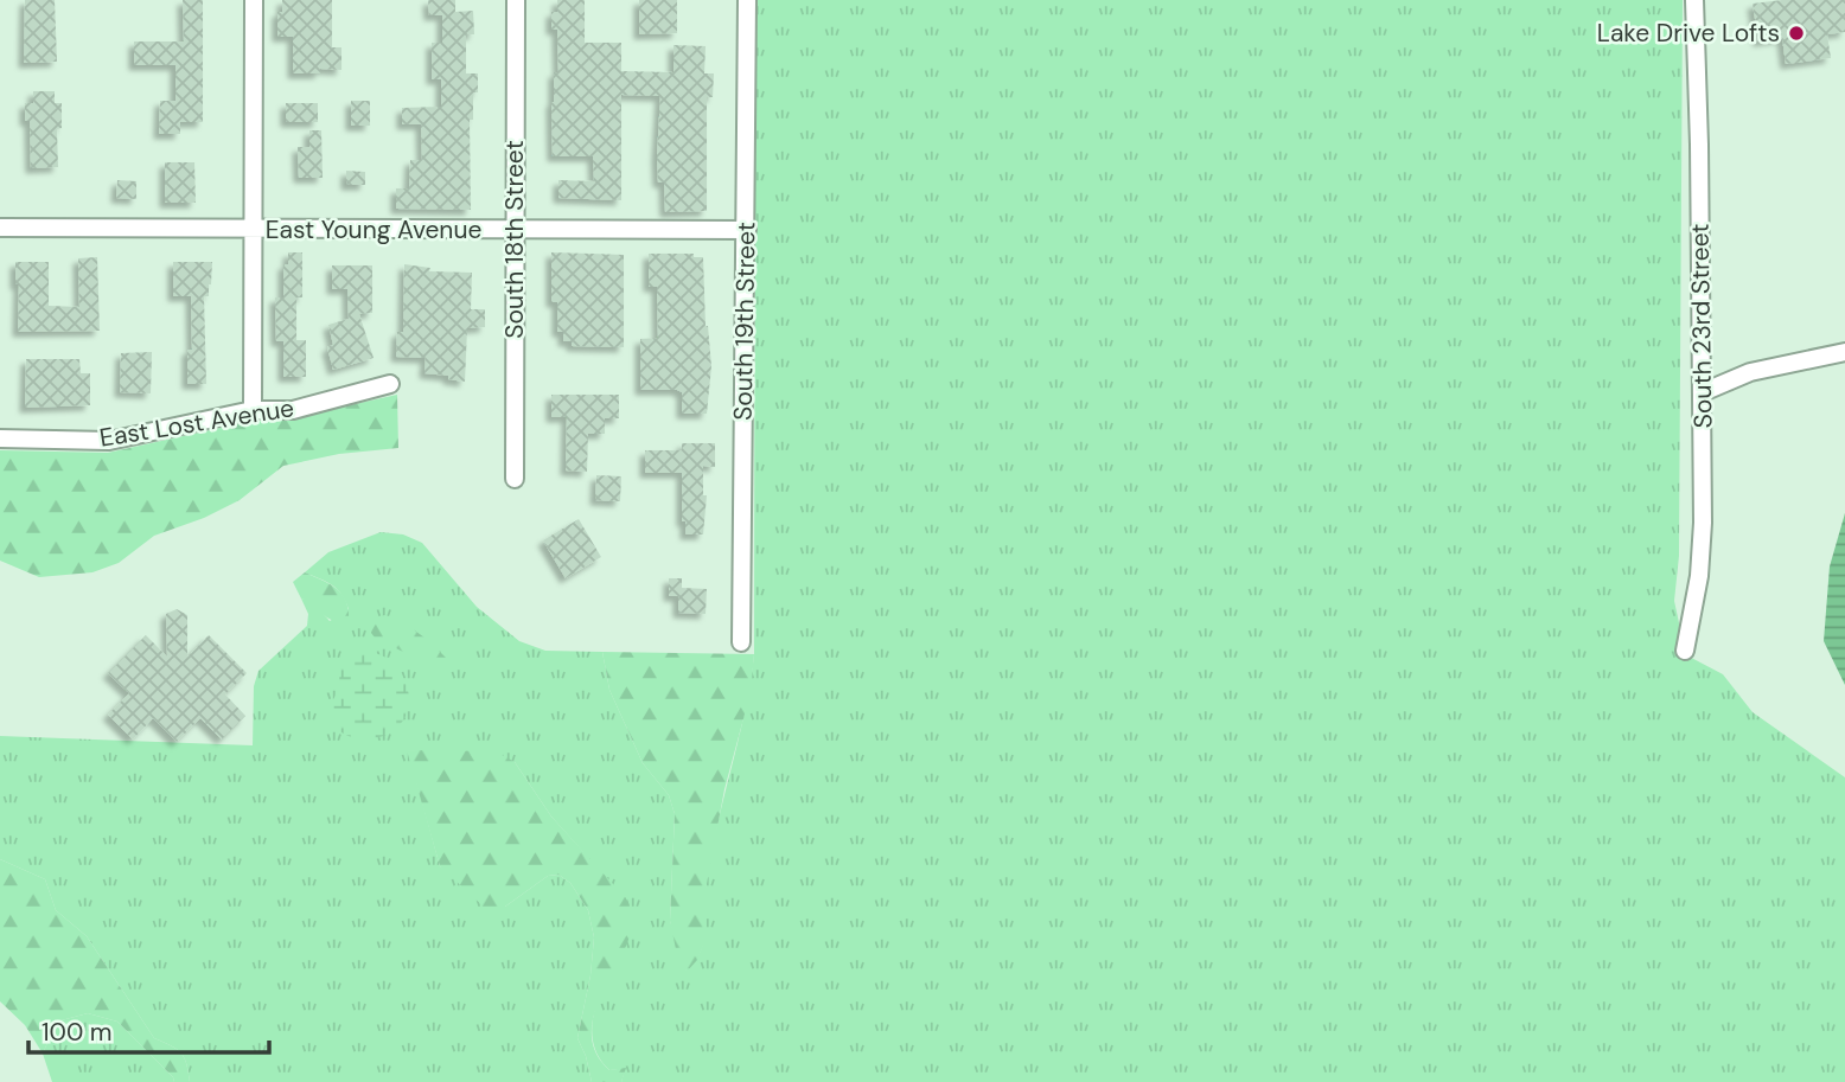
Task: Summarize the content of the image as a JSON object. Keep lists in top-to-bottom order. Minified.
{"streets":{"street":["East Young Avenue","South 18th Street","South 19th Street","South 23rd Street","East Lost Avenue"]},"crossings":[["East Young Avenue","South 18th Street"],["East Young Avenue","South 19th Street"]],"places":["Lake Drive Lofts"],"scale_bar":"100 m"}
